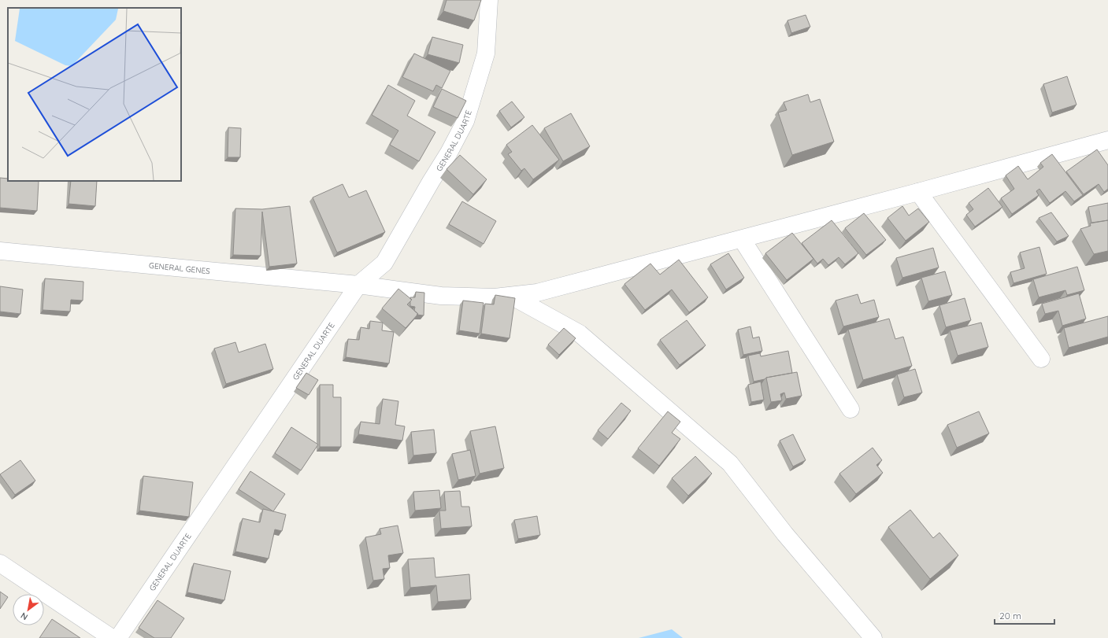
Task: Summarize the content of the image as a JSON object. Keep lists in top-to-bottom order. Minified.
{"streets":{"street":["GENERAL DUARTE","GENERAL GENES"]},"crossings":[["GENERAL DUARTE","GENERAL GENES"]],"scale_bar":"20 m","north":"bottom left"}
